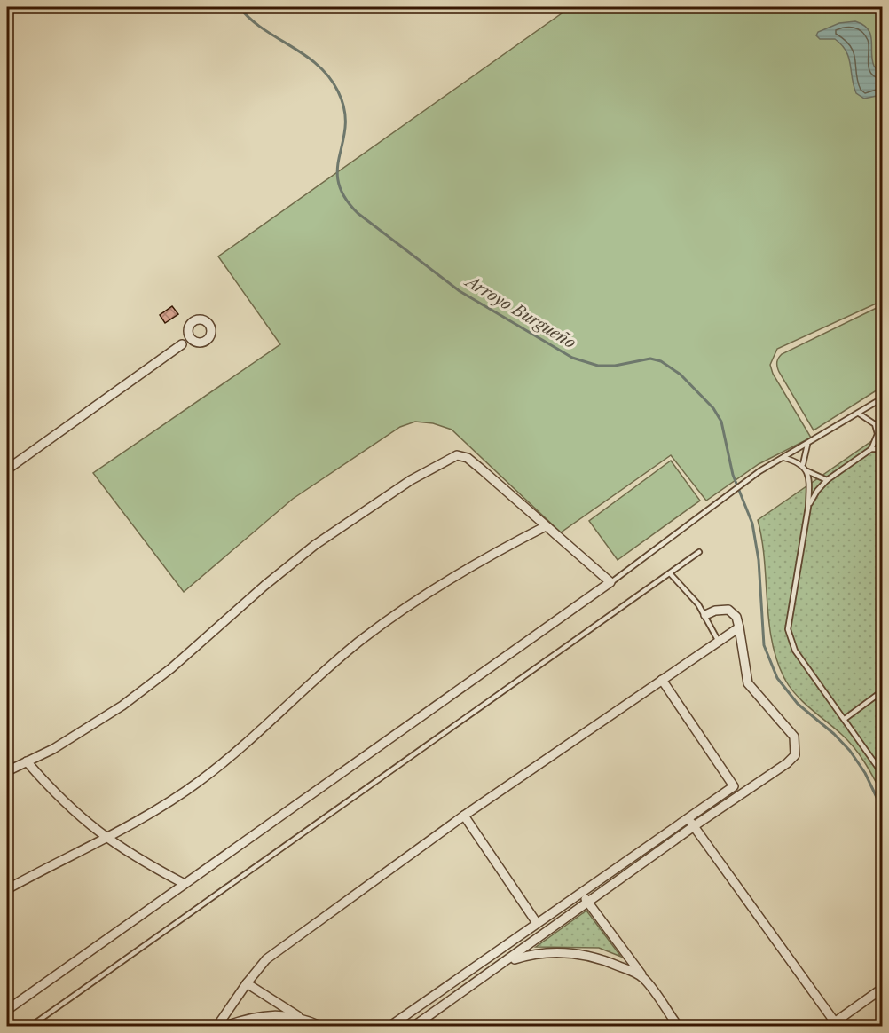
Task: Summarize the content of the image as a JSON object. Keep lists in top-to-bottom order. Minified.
{"water":["Arroyo Burgueño"]}
